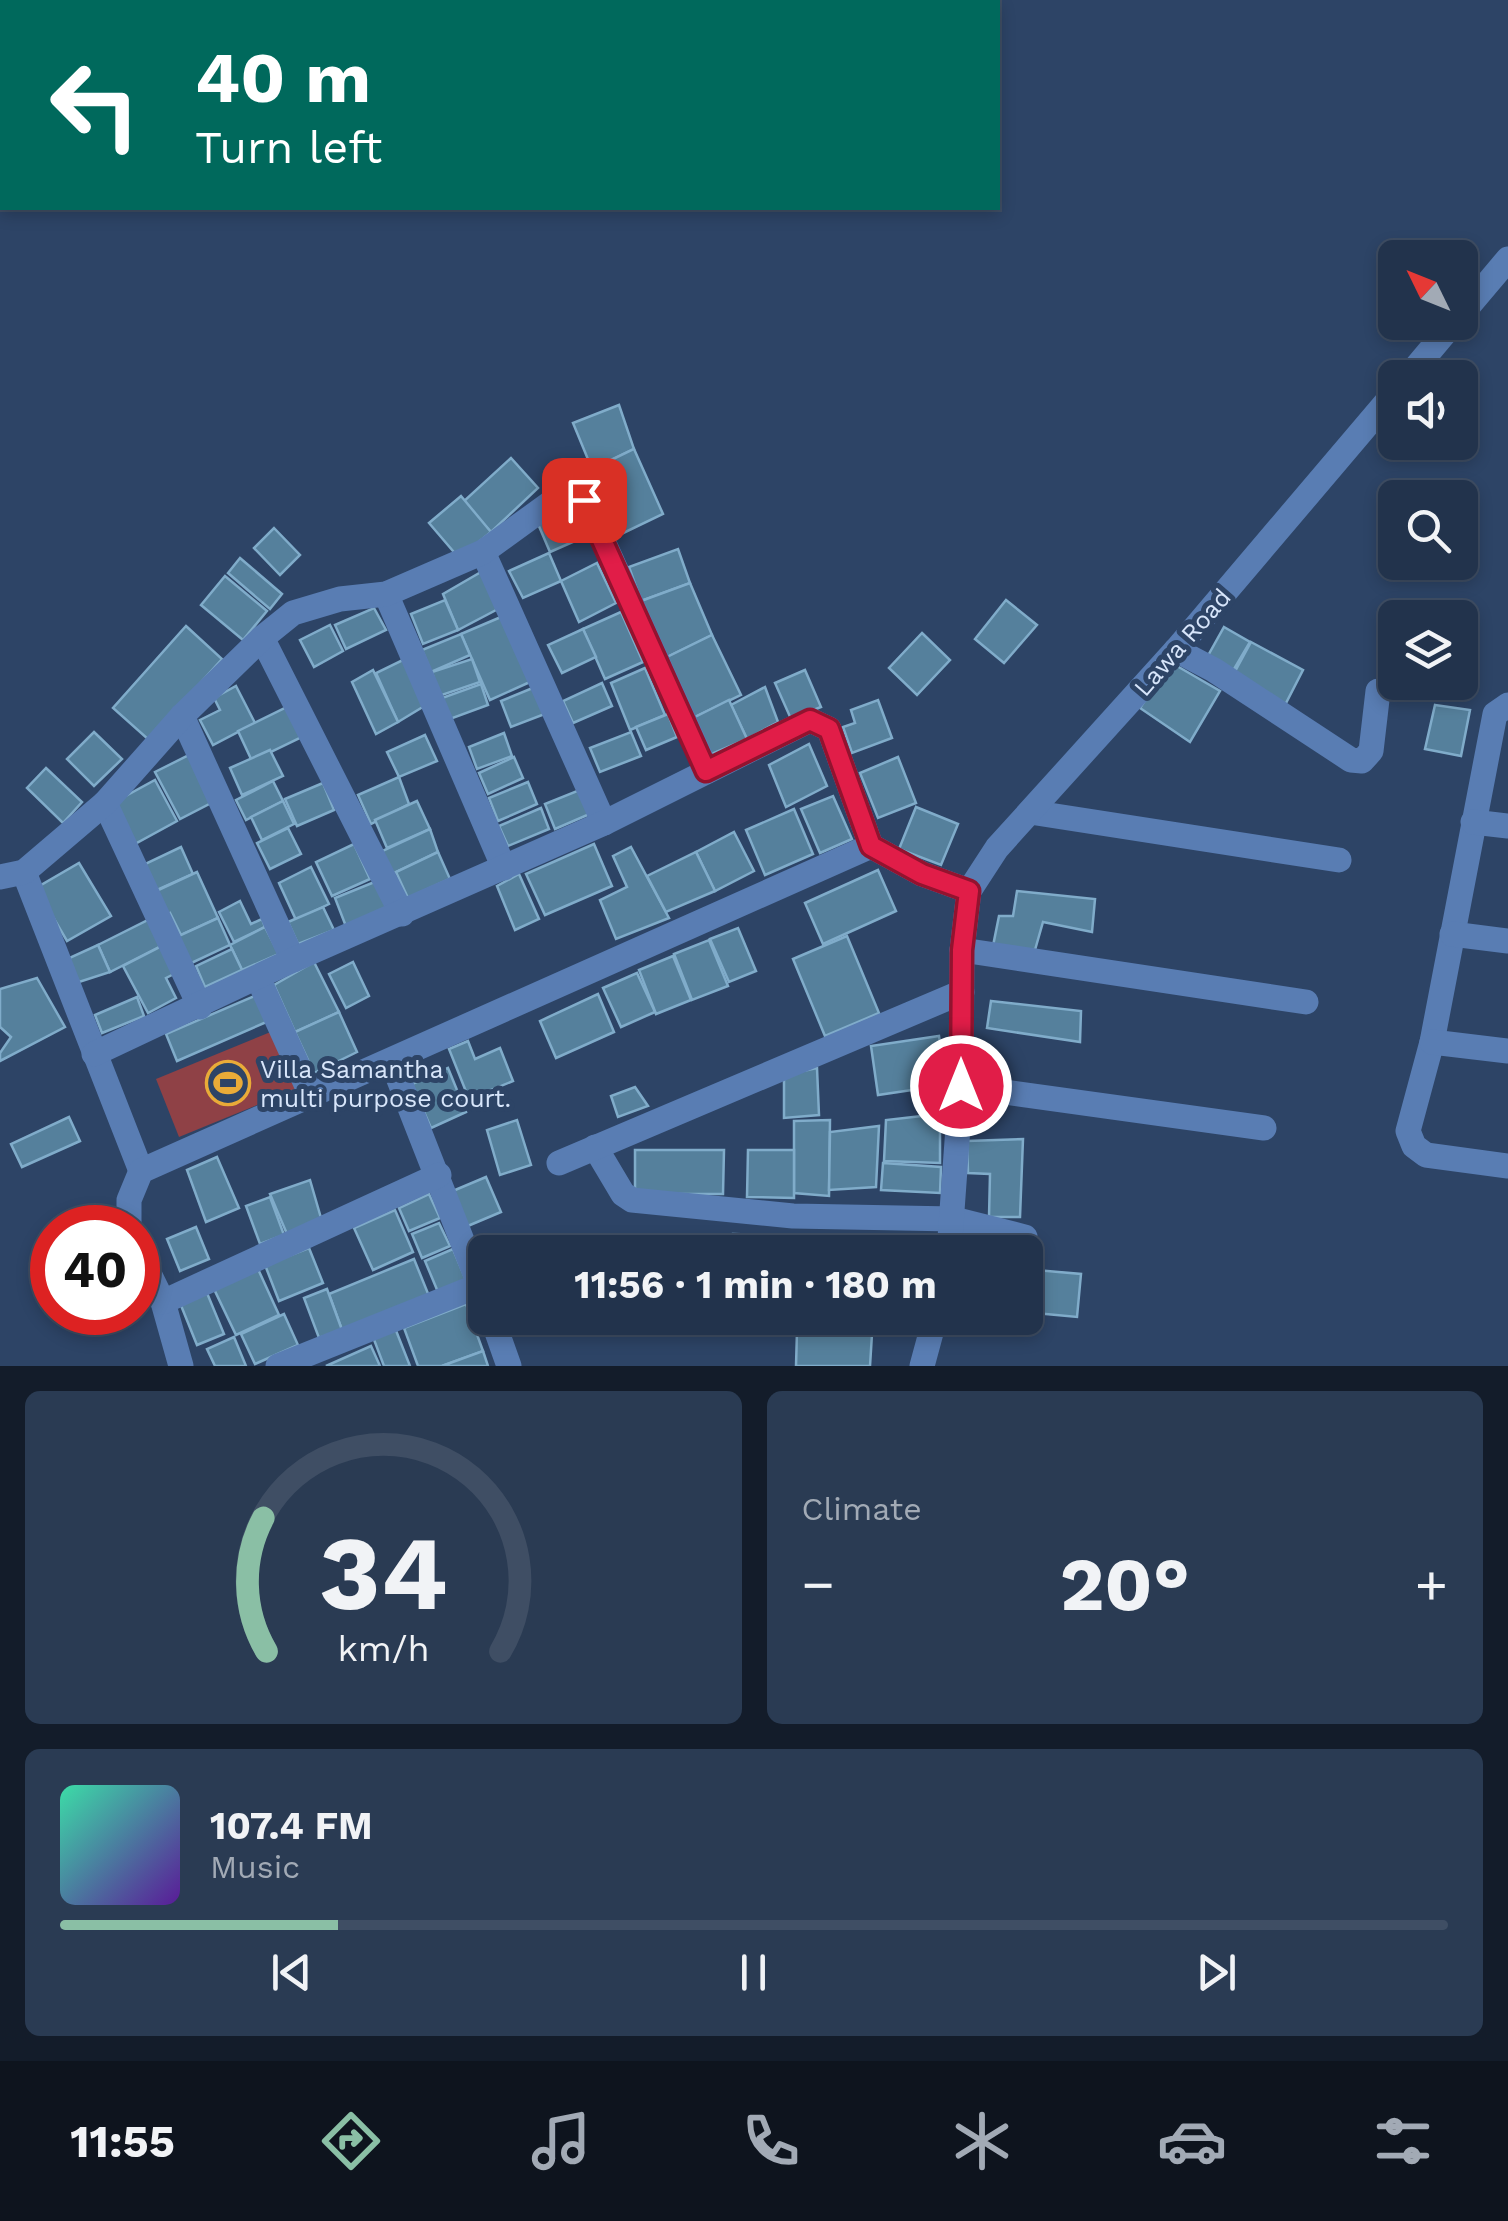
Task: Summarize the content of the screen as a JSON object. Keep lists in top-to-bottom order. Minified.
{"streets":{"street":["Lawa Road"]},"places":{"sports":["Villa Samantha multi purpose court."]},"north":"top left","page":{"turn":["40 m","Turn left"],"limit":"40","trip":"11:56 · 1 min · 180 m","tile":"Climate","heat":["−","20°","+"],"song":["107.4 FM","Music"],"tabs":"11:55","gauge":["34","km/h"]}}
